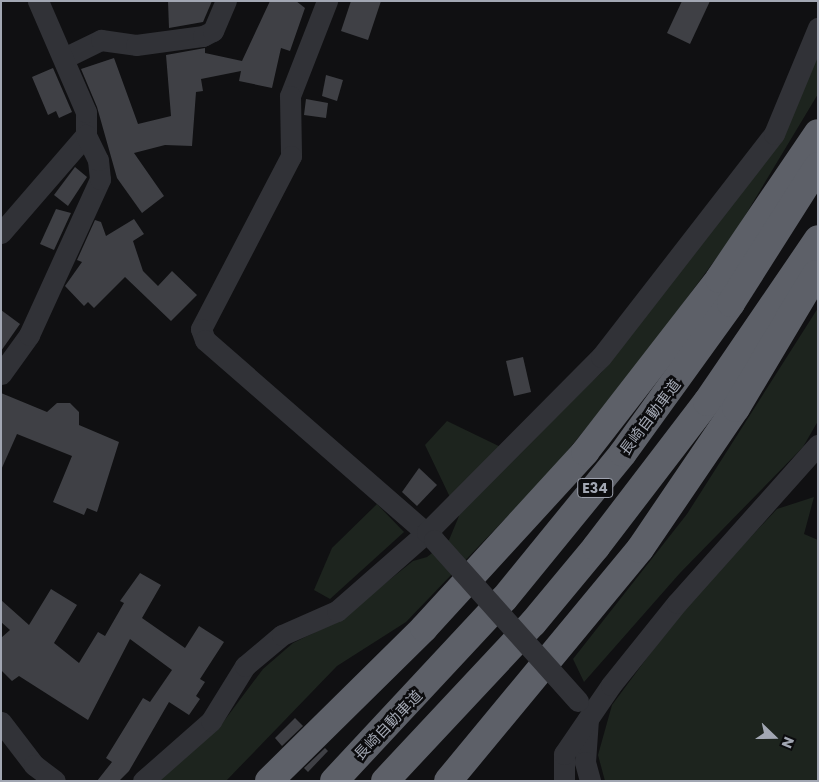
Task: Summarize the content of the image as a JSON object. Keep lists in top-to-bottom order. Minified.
{"streets":{"highway":["長崎自動車道","E34"]},"north":"right"}
